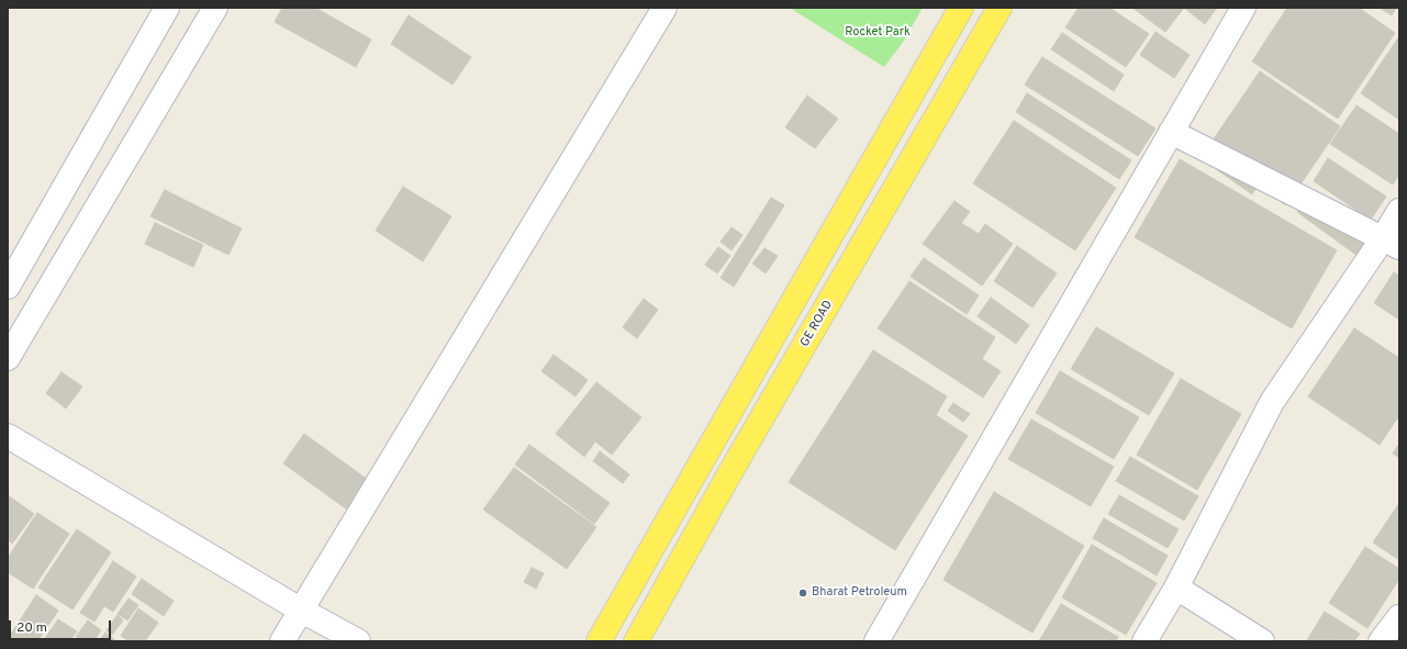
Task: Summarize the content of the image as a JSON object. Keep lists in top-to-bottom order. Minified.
{"streets":{"main road":["GE ROAD"]},"parks":["Rocket Park"],"places":["Bharat Petroleum"],"scale_bar":"20 m"}
